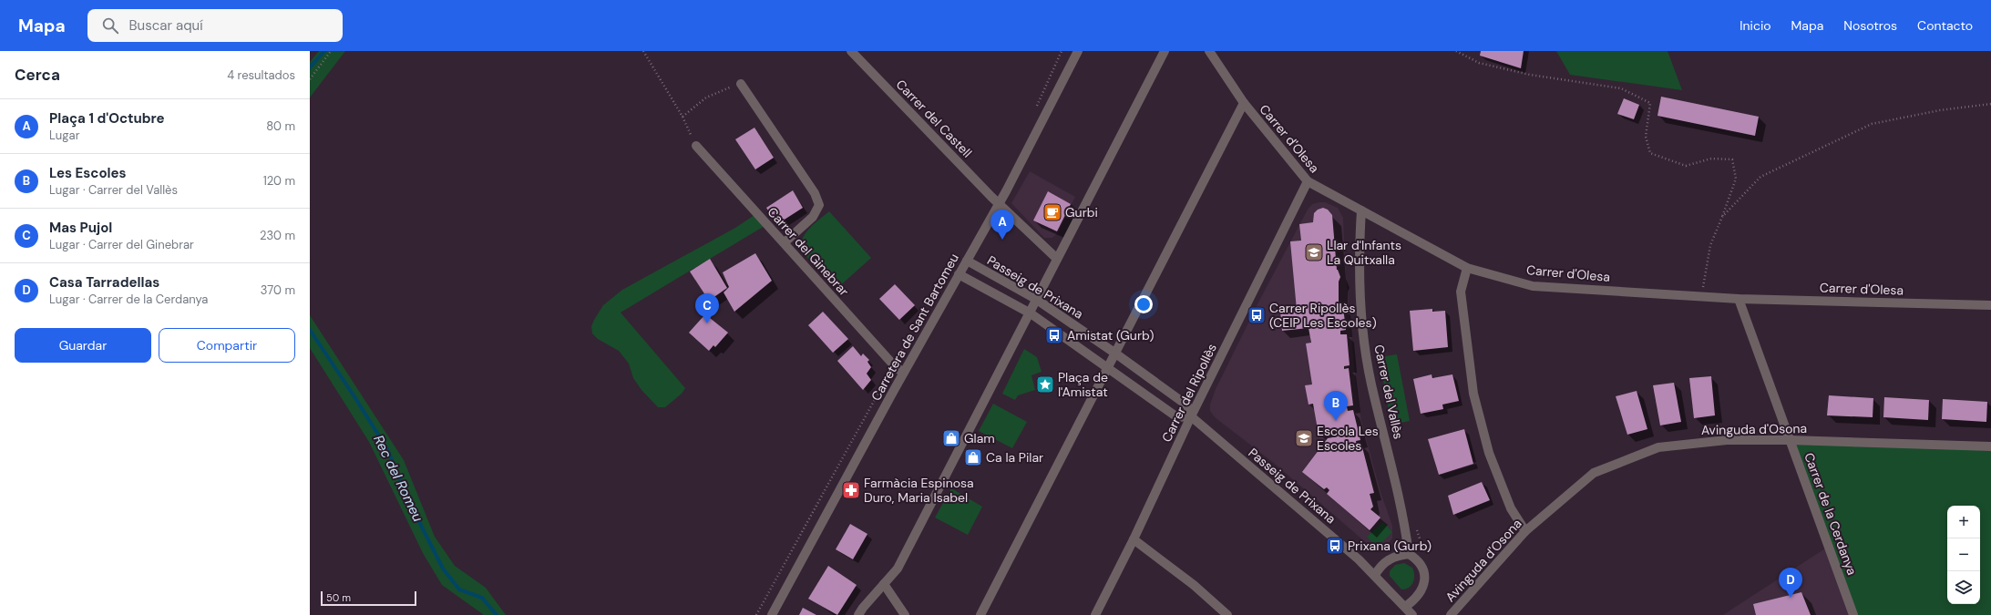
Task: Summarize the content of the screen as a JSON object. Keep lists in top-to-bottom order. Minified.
{"streets":{"street":["Carrer del Castell","Carrer d'Olesa","Carrer del Ginebrar","Passeig de Prixana","Carretera de Sant Bartomeu","Carrer del Vallès","Carrer del Ripollès","Avinguda d'Osona","Carrer de la Cerdanya"]},"crossings":[["Carrer del Castell","Carretera de Sant Bartomeu"],["Carrer d'Olesa","Carrer del Vallès"],["Carrer d'Olesa","Carrer del Ripollès"],["Carrer d'Olesa","Carrer de la Cerdanya"],["Carrer del Ginebrar","Carretera de Sant Bartomeu"],["Passeig de Prixana","Carretera de Sant Bartomeu"],["Passeig de Prixana","Carrer del Vallès"],["Passeig de Prixana","Carrer del Ripollès"],["Avinguda d'Osona","Carrer de la Cerdanya"]],"water":["Rec del Romeu"],"places":{"cafe":["Gurbi"],"school or university":["Llar d'Infants La Quitxalla","Escola Les Escoles"],"bus stop":["Carrer Ripollès (CEIP Les Escoles)","Amistat (Gurb)","Prixana (Gurb)"],"place":["Plaça de l'Amistat"],"shop":["Glam","Ca la Pilar"],"pharmacy":["Farmàcia Espinosa Duro, Maria Isabel"]},"scale_bar":"50 m","page":{"header":"Mapa","search":"Buscar aquí","nav":["Inicio","Mapa","Nosotros","Contacto"],"heading":["Cerca","4 resultados"],"list":[{"mark":"A","name":"Plaça 1 d'Octubre","note":"Lugar","value":"80 m"},{"mark":"B","name":"Les Escoles","note":"Lugar · Carrer del Vallès","value":"120 m"},{"mark":"C","name":"Mas Pujol","note":"Lugar · Carrer del Ginebrar","value":"230 m"},{"mark":"D","name":"Casa Tarradellas","note":"Lugar · Carrer de la Cerdanya","value":"370 m"}],"pins":["A","C","B","D"],"buttons":["Guardar","Compartir"],"map_buttons":["+","−"],"scale":"50 m"}}
